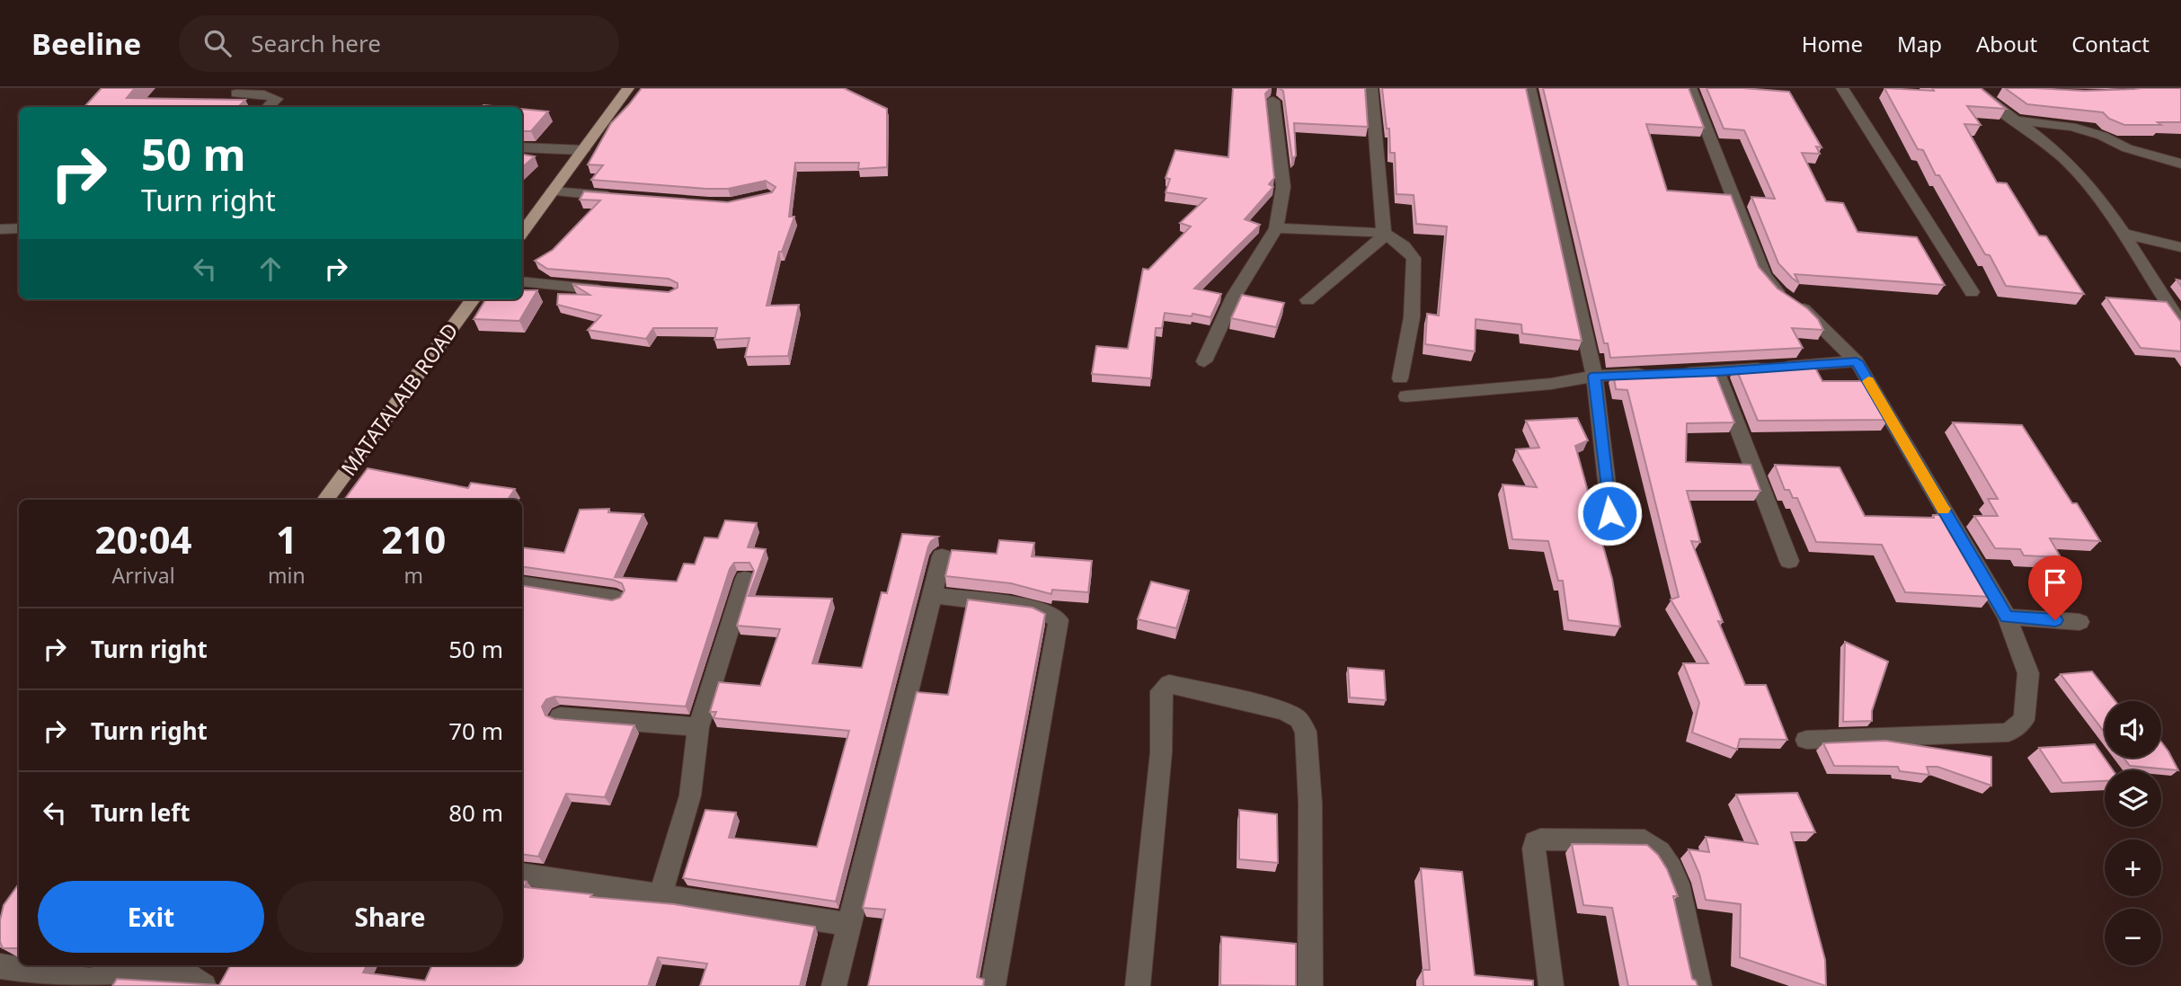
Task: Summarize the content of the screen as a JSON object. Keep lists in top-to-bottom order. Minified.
{"streets":{"main road":["MATATALAIB ROAD"]},"page":{"header":"Beeline","search":"Search here","nav":["Home","Map","About","Contact"],"turn":["50 m","Turn right"],"eta":["20:04","Arrival","1","min","210","m"],"list":[{"name":"Turn right","value":"50 m"},{"name":"Turn right","value":"70 m"},{"name":"Turn left","value":"80 m"}],"map_buttons":["+","−"],"buttons":["Exit","Share"]}}
